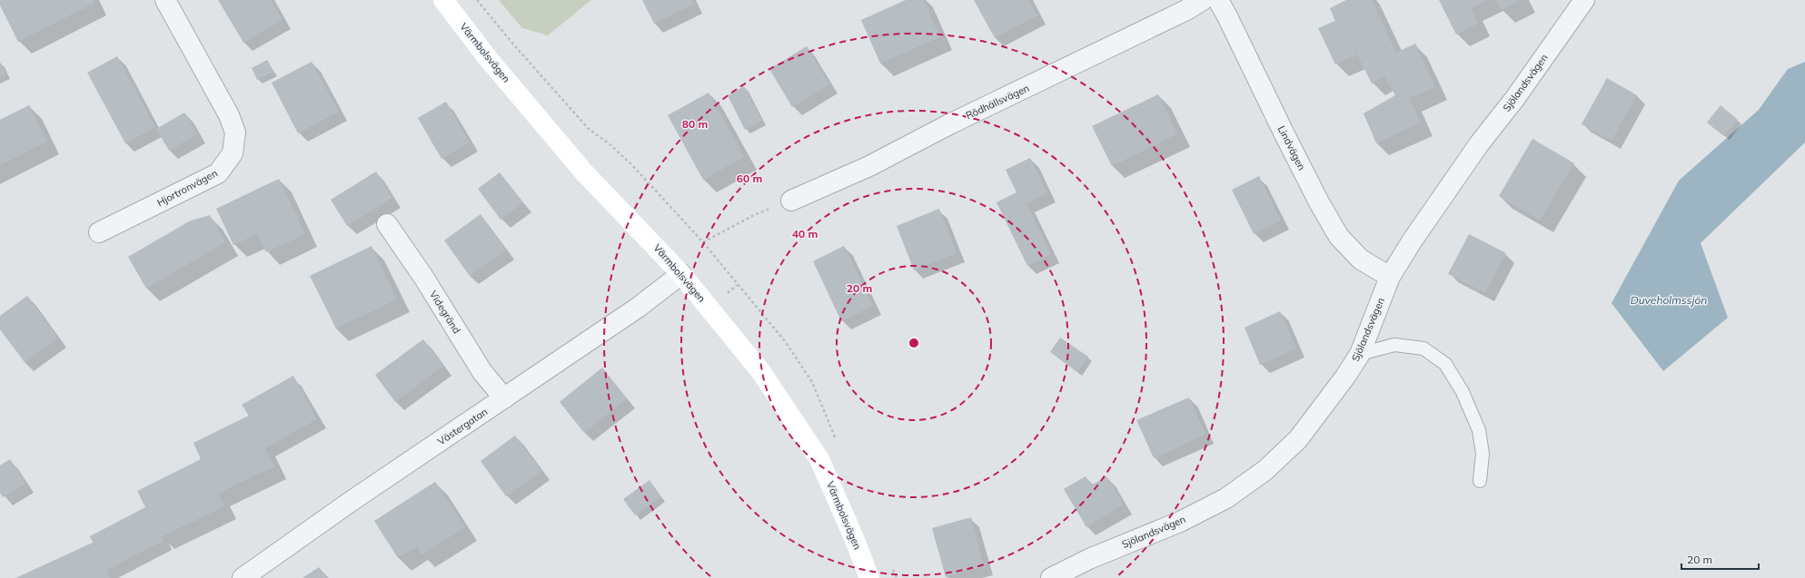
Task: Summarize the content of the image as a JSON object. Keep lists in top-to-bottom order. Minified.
{"streets":{"street":["Värmbolsvägen","Sjölandsvägen","Rödhällsvägen","Lindvägen","Hjortronvägen","Videgränd","Västergatan"]},"crossings":[["Värmbolsvägen","Västergatan"],["Sjölandsvägen","Lindvägen"],["Videgränd","Västergatan"]],"water":["Duveholmssjön"],"scale_bar":"20 m","rings":["80 m","60 m","40 m","20 m"]}
